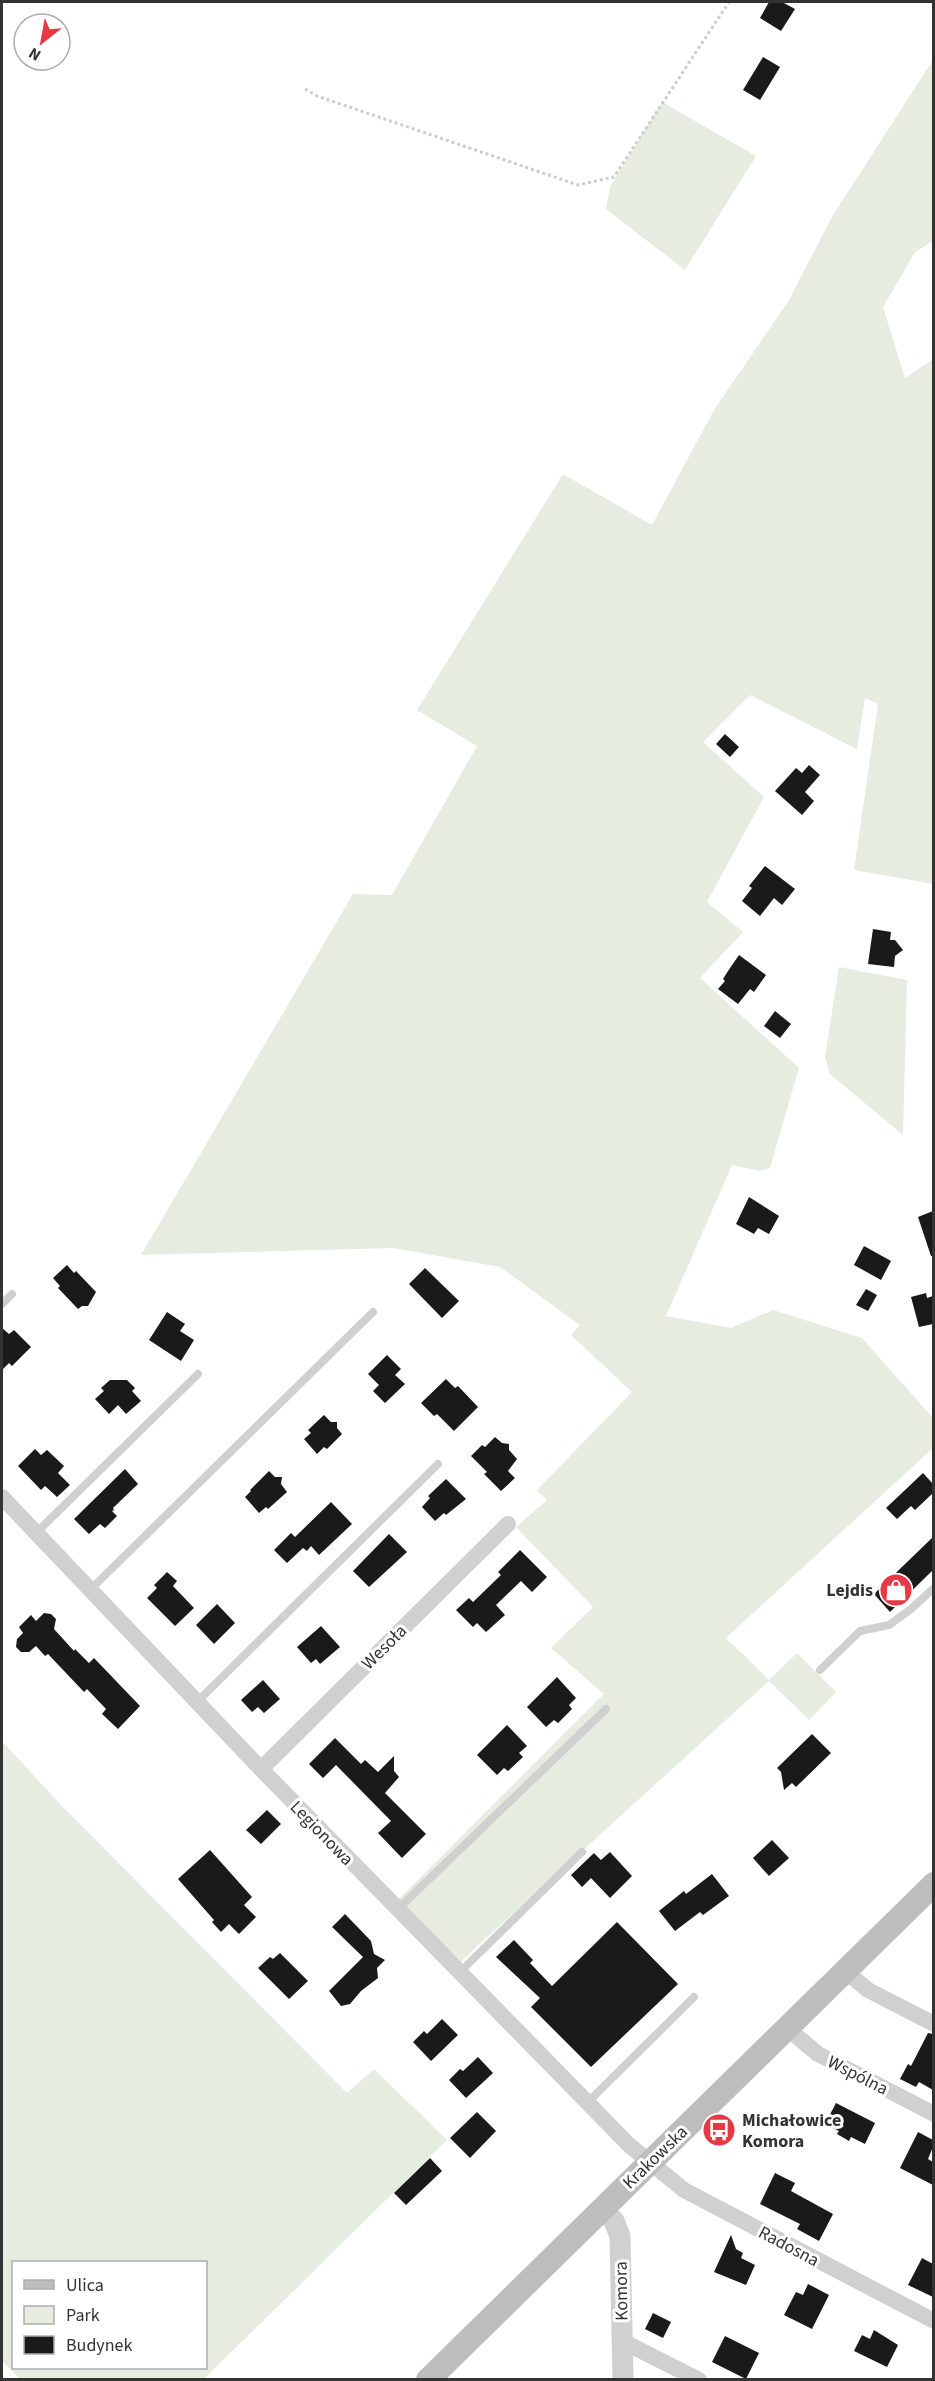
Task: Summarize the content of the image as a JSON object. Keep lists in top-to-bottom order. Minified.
{"streets":{"main road":["Krakowska"],"street":["Wesoła","Legionowa","Wspólna","Radosna","Komora"]},"crossings":[["Wesoła","Legionowa"],["Legionowa","Krakowska"],["Legionowa","Radosna"],["Wspólna","Krakowska"],["Krakowska","Radosna"],["Krakowska","Komora"]],"places":{"shop":["Lejdis"],"bus stop":["Michałowice Komora"]},"legend":["Ulica","Park","Budynek"],"north":"bottom left"}
